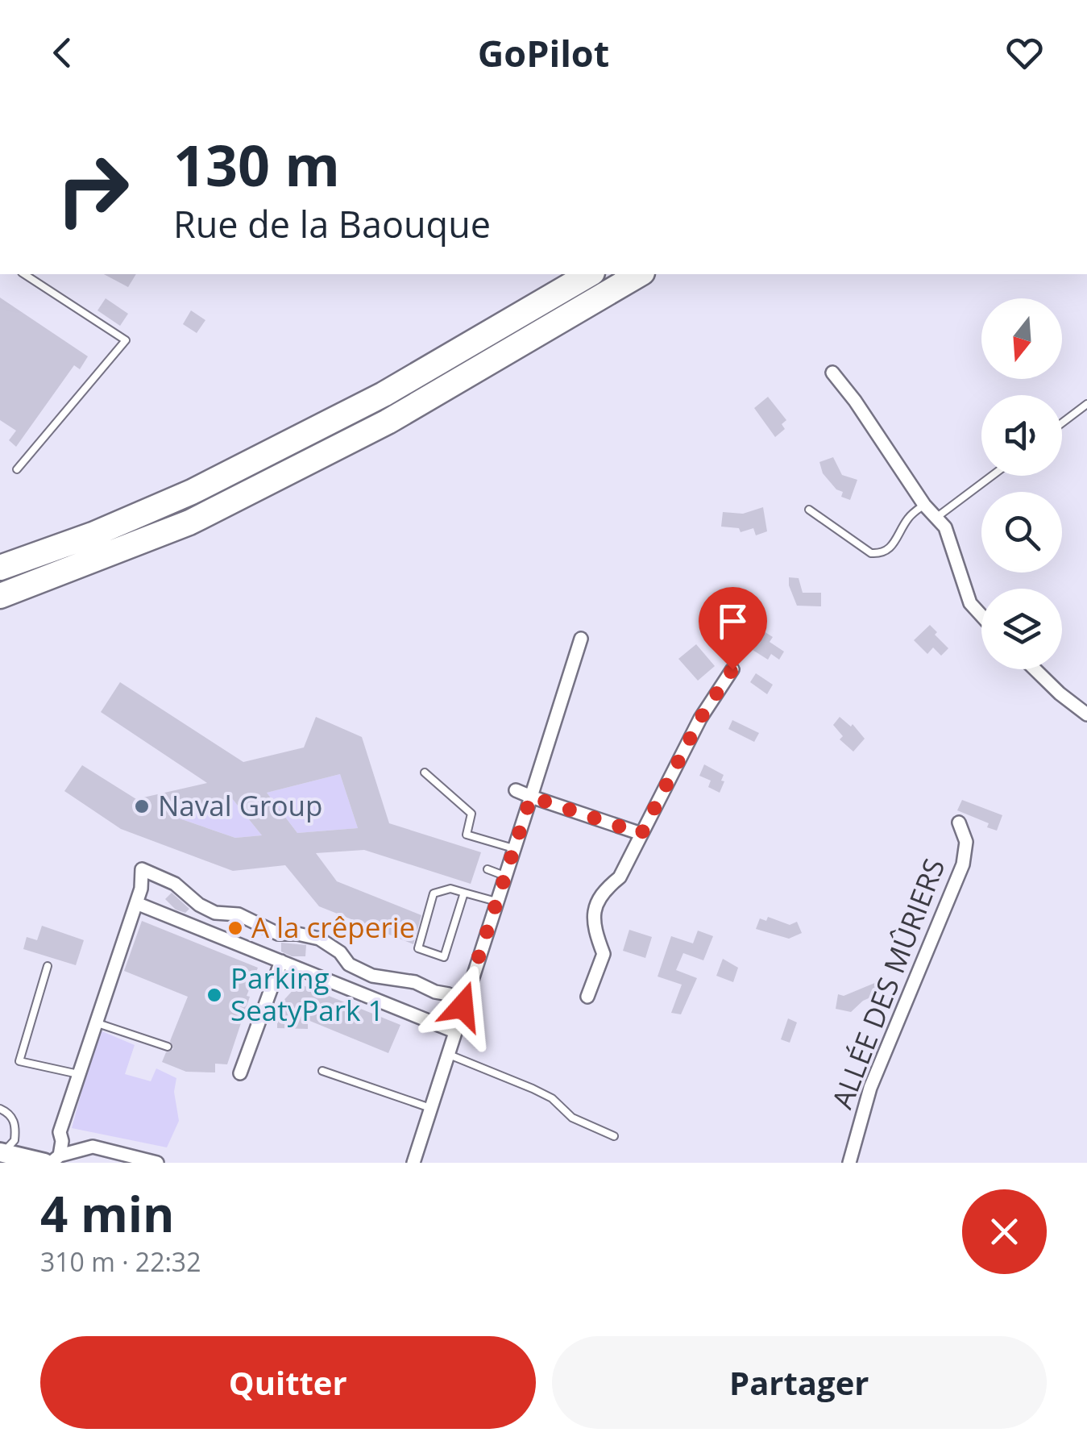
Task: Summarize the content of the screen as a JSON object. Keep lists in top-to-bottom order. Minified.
{"streets":{"street":["ALLÉE DES MÛRIERS"]},"places":["Naval Group","A la crêperie","Parking SeatyPark 1"],"north":"bottom","page":{"header":"GoPilot","turn":["130 m","Rue de la Baouque"],"heading":["4 min","310 m · 22:32"],"buttons":["Quitter","Partager"]}}
